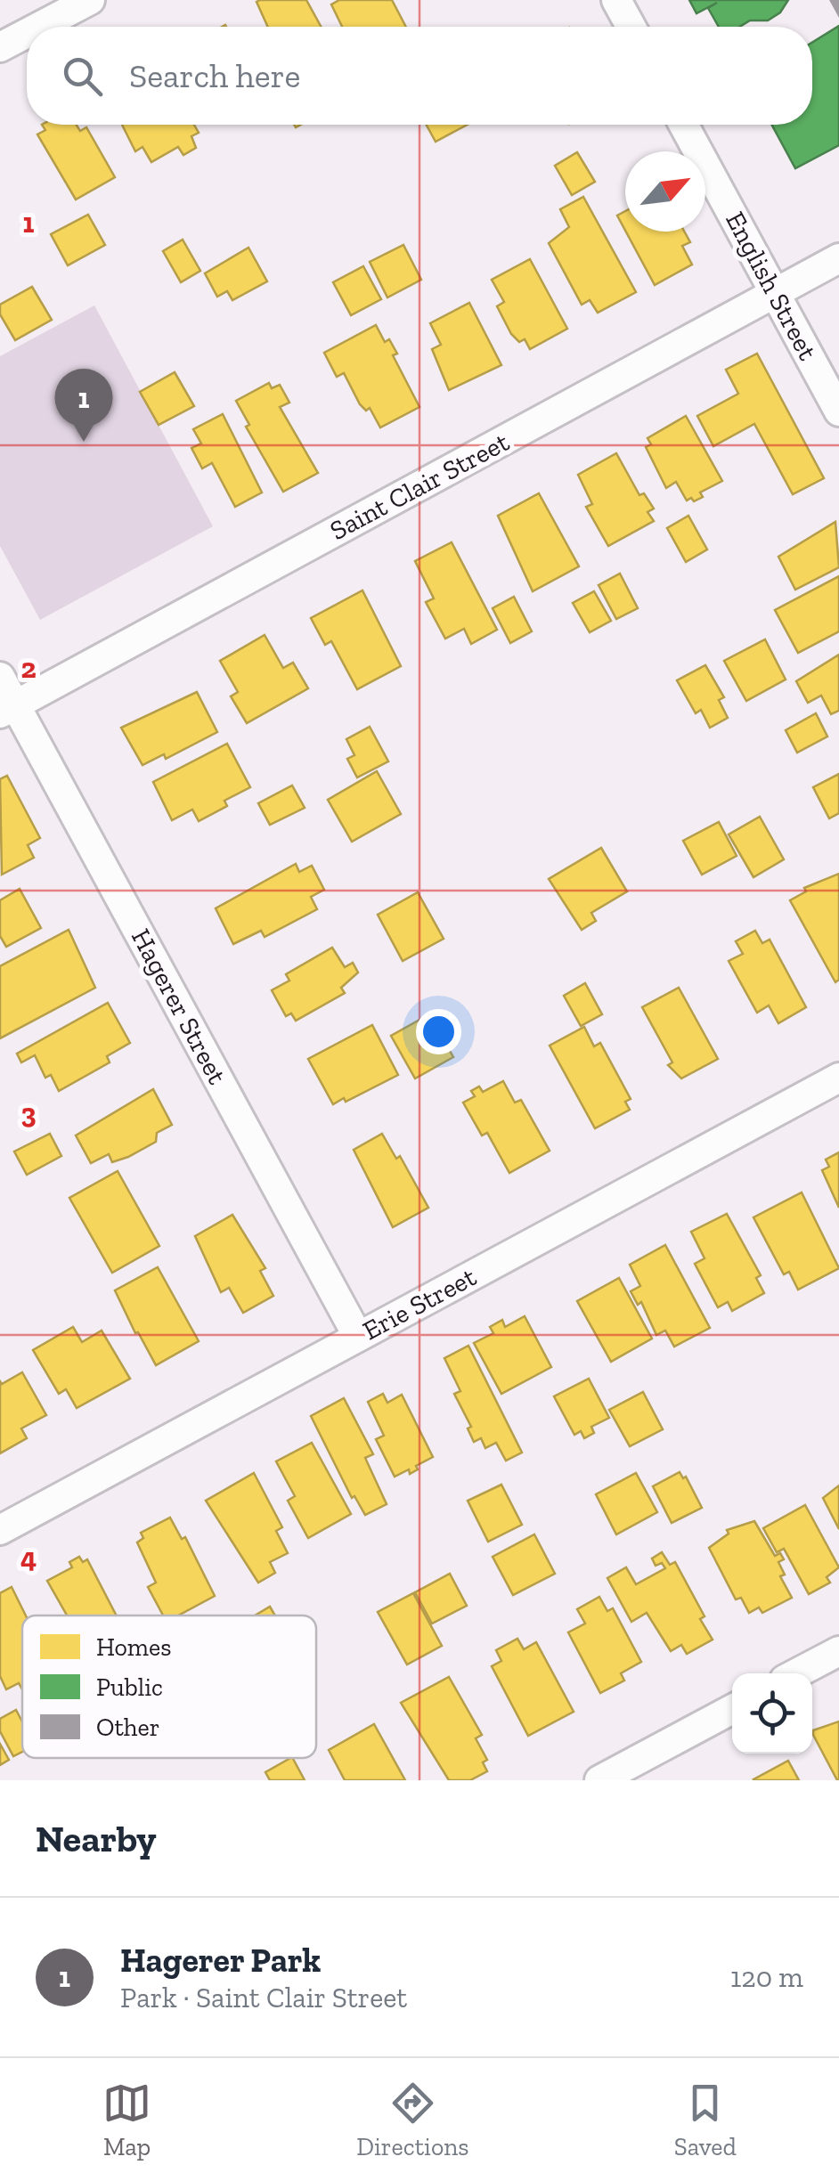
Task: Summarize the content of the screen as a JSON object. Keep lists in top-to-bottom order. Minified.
{"streets":{"street":["English Street","Saint Clair Street","Hagerer Street","Erie Street"]},"crossings":[["English Street","Saint Clair Street"],["Saint Clair Street","Hagerer Street"],["Hagerer Street","Erie Street"]],"legend":["Homes","Public","Other"],"north":"top right","page":{"search":"Search here","pins":"1","heading":"Nearby","list":[{"mark":"1","name":"Hagerer Park","note":"Park · Saint Clair Street","value":"120 m"}],"nav":["Map","Directions","Saved"]},"grid":{"rows":["1","2","3","4"]}}
